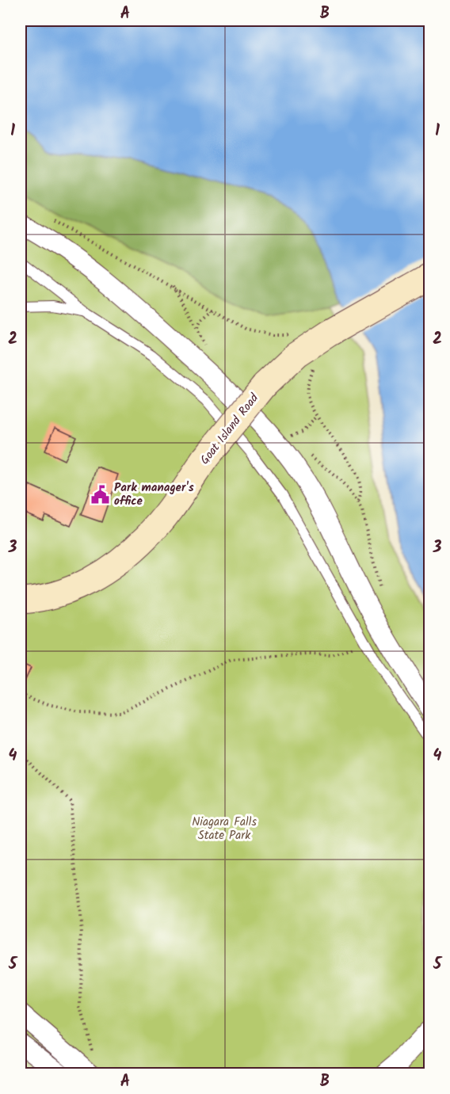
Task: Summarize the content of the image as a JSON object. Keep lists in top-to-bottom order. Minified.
{"streets":{"street":["Goat Island Road"]},"parks":["Niagara Falls State Park"],"places":{"public building":["Park manager's office"]},"grid":{"columns":["A","B"],"rows":["1","2","3","4","5"]}}
